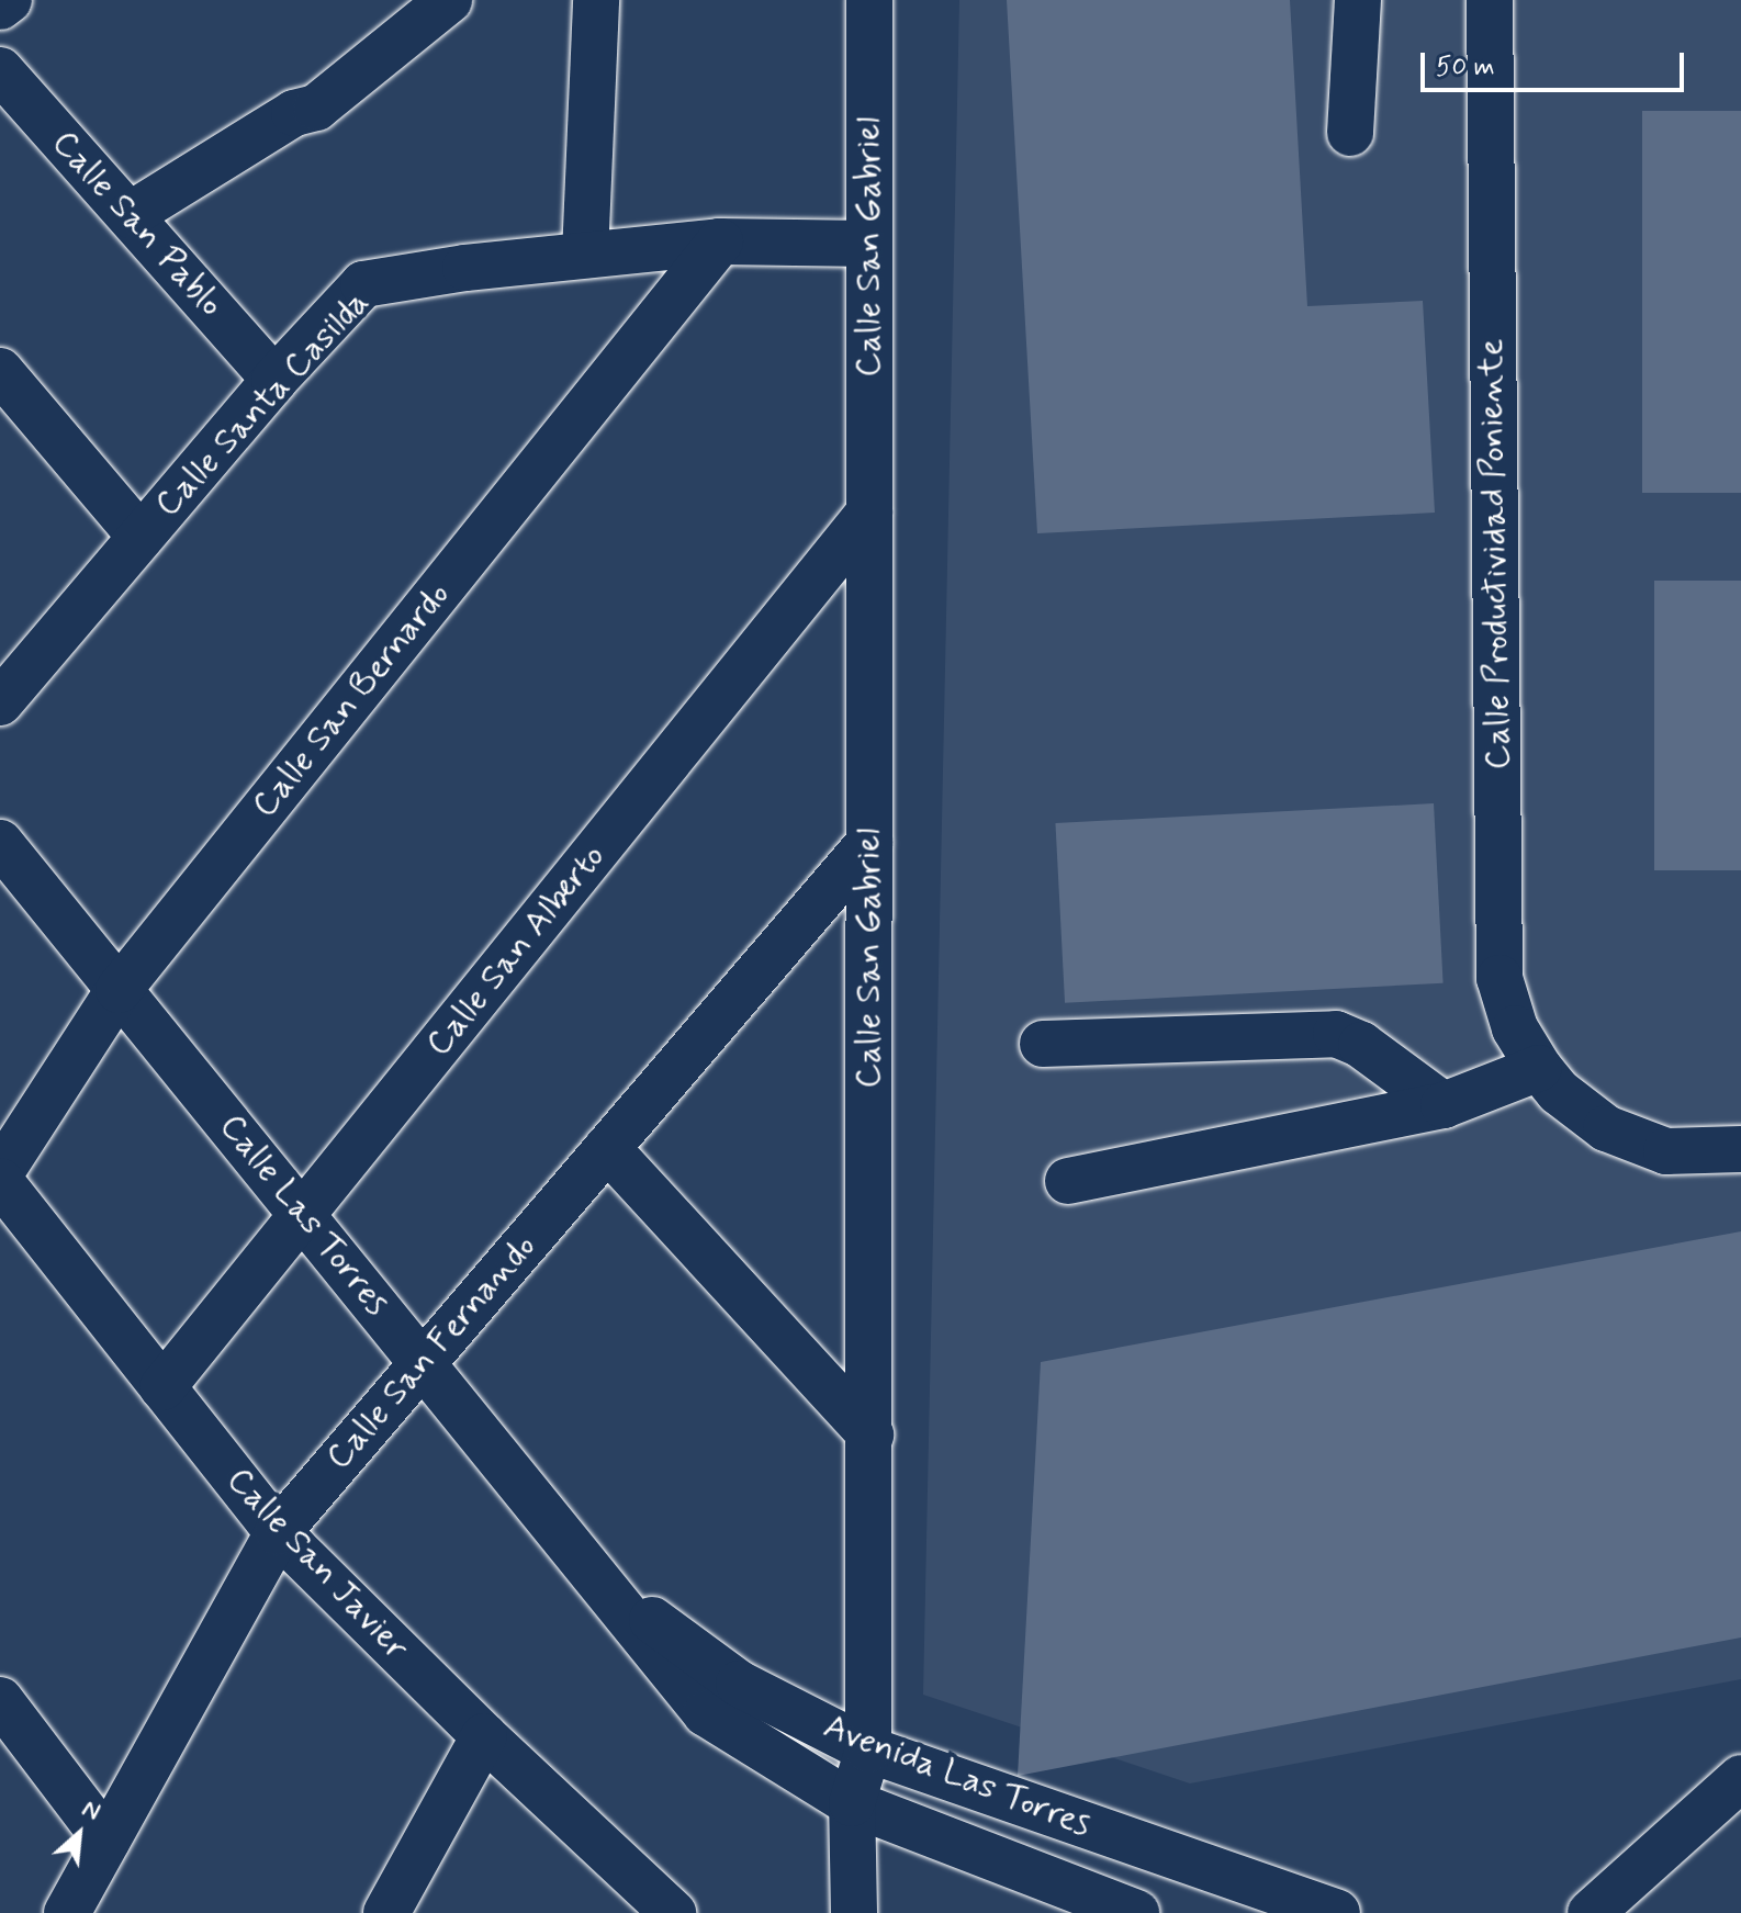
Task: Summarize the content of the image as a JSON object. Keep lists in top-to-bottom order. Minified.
{"streets":{"street":["Calle San Pablo","Calle San Gabriel","Calle Santa Casilda","Calle Productividad Poniente","Calle San Bernardo","Calle San Alberto","Calle Las Torres","Calle San Fernando","Calle San Javier","Avenida Las Torres"]},"crossings":[["Calle San Pablo","Calle Santa Casilda"],["Calle San Gabriel","Calle Santa Casilda"],["Calle San Gabriel","Calle San Alberto"],["Calle San Gabriel","Calle San Fernando"],["Calle San Gabriel","Avenida Las Torres"],["Calle Santa Casilda","Calle San Bernardo"],["Calle San Bernardo","Calle Las Torres"],["Calle San Alberto","Calle Las Torres"],["Calle San Alberto","Calle San Javier"],["Calle Las Torres","Calle San Fernando"],["Calle Las Torres","Avenida Las Torres"],["Calle San Fernando","Calle San Javier"]],"scale_bar":"50 m","north":"top right"}
